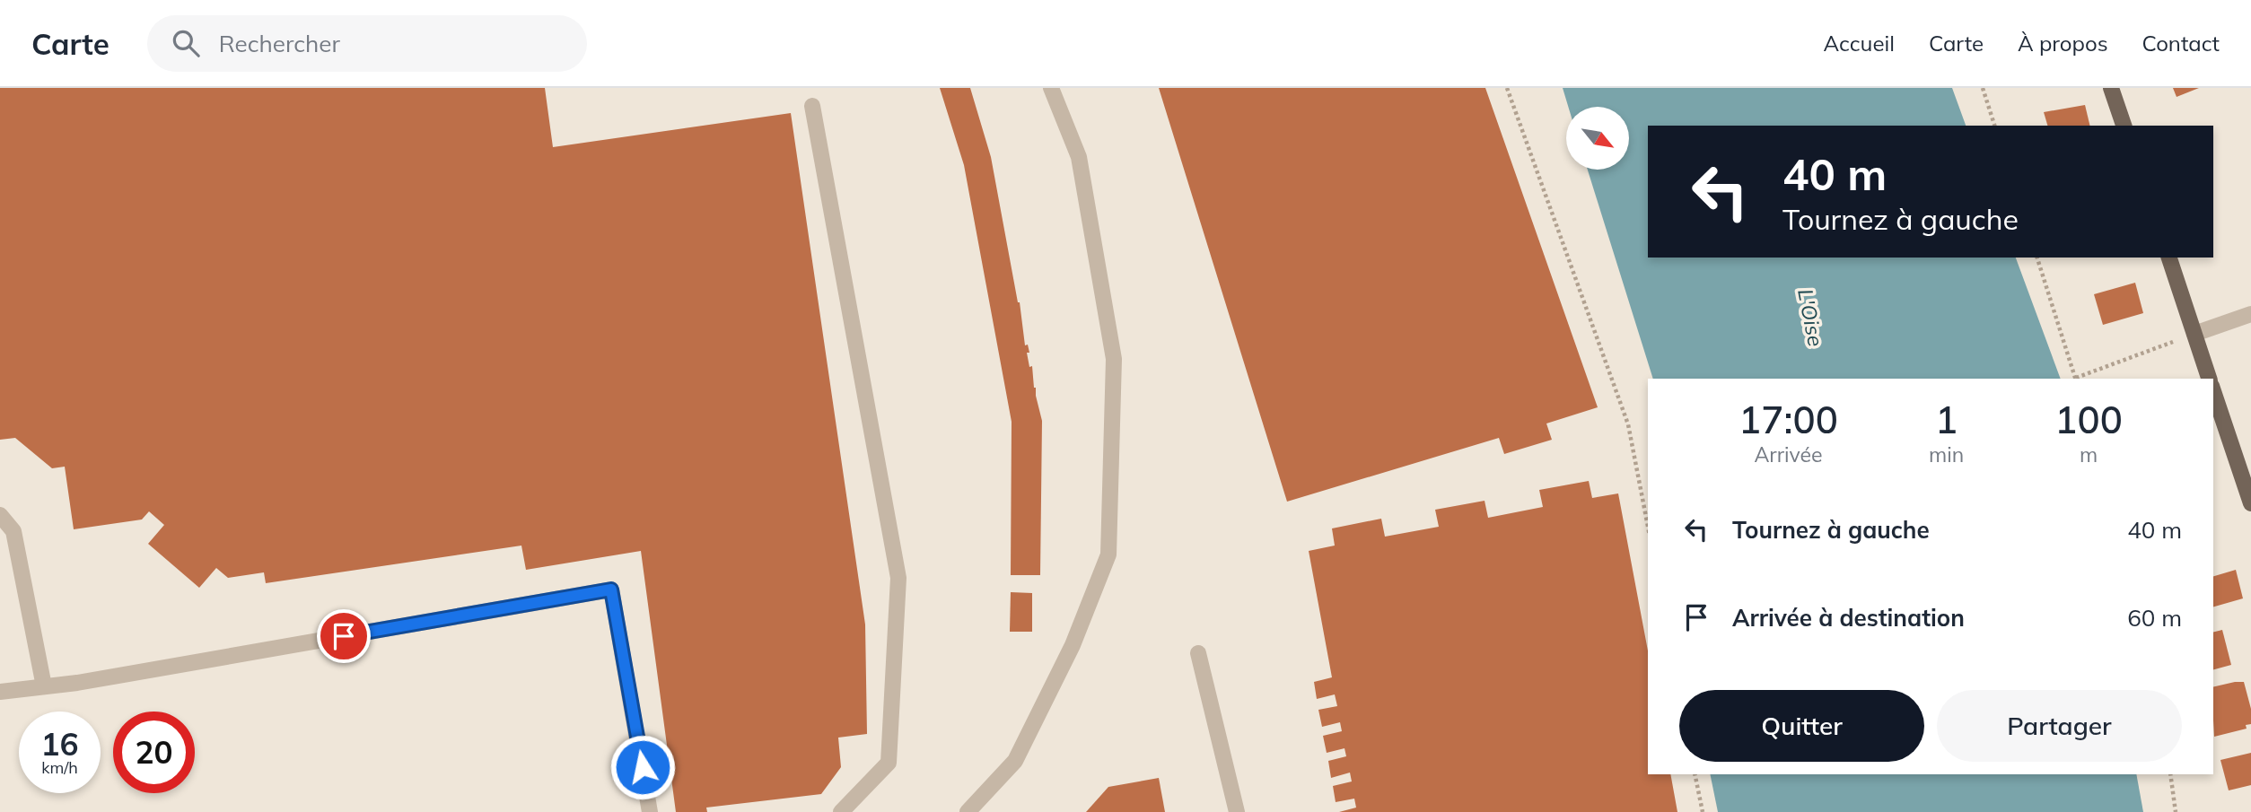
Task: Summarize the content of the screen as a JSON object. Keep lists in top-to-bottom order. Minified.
{"water":["L'Oise"],"north":"bottom right","page":{"header":"Carte","search":"Rechercher","nav":["Accueil","Carte","À propos","Contact"],"turn":["40 m","Tournez à gauche"],"eta":["17:00","Arrivée","1","min","100","m"],"list":[{"name":"Tournez à gauche","value":"40 m"},{"name":"Arrivée à destination","value":"60 m"}],"buttons":["Quitter","Partager"],"speed":"16 km/h","limit":"20"}}
